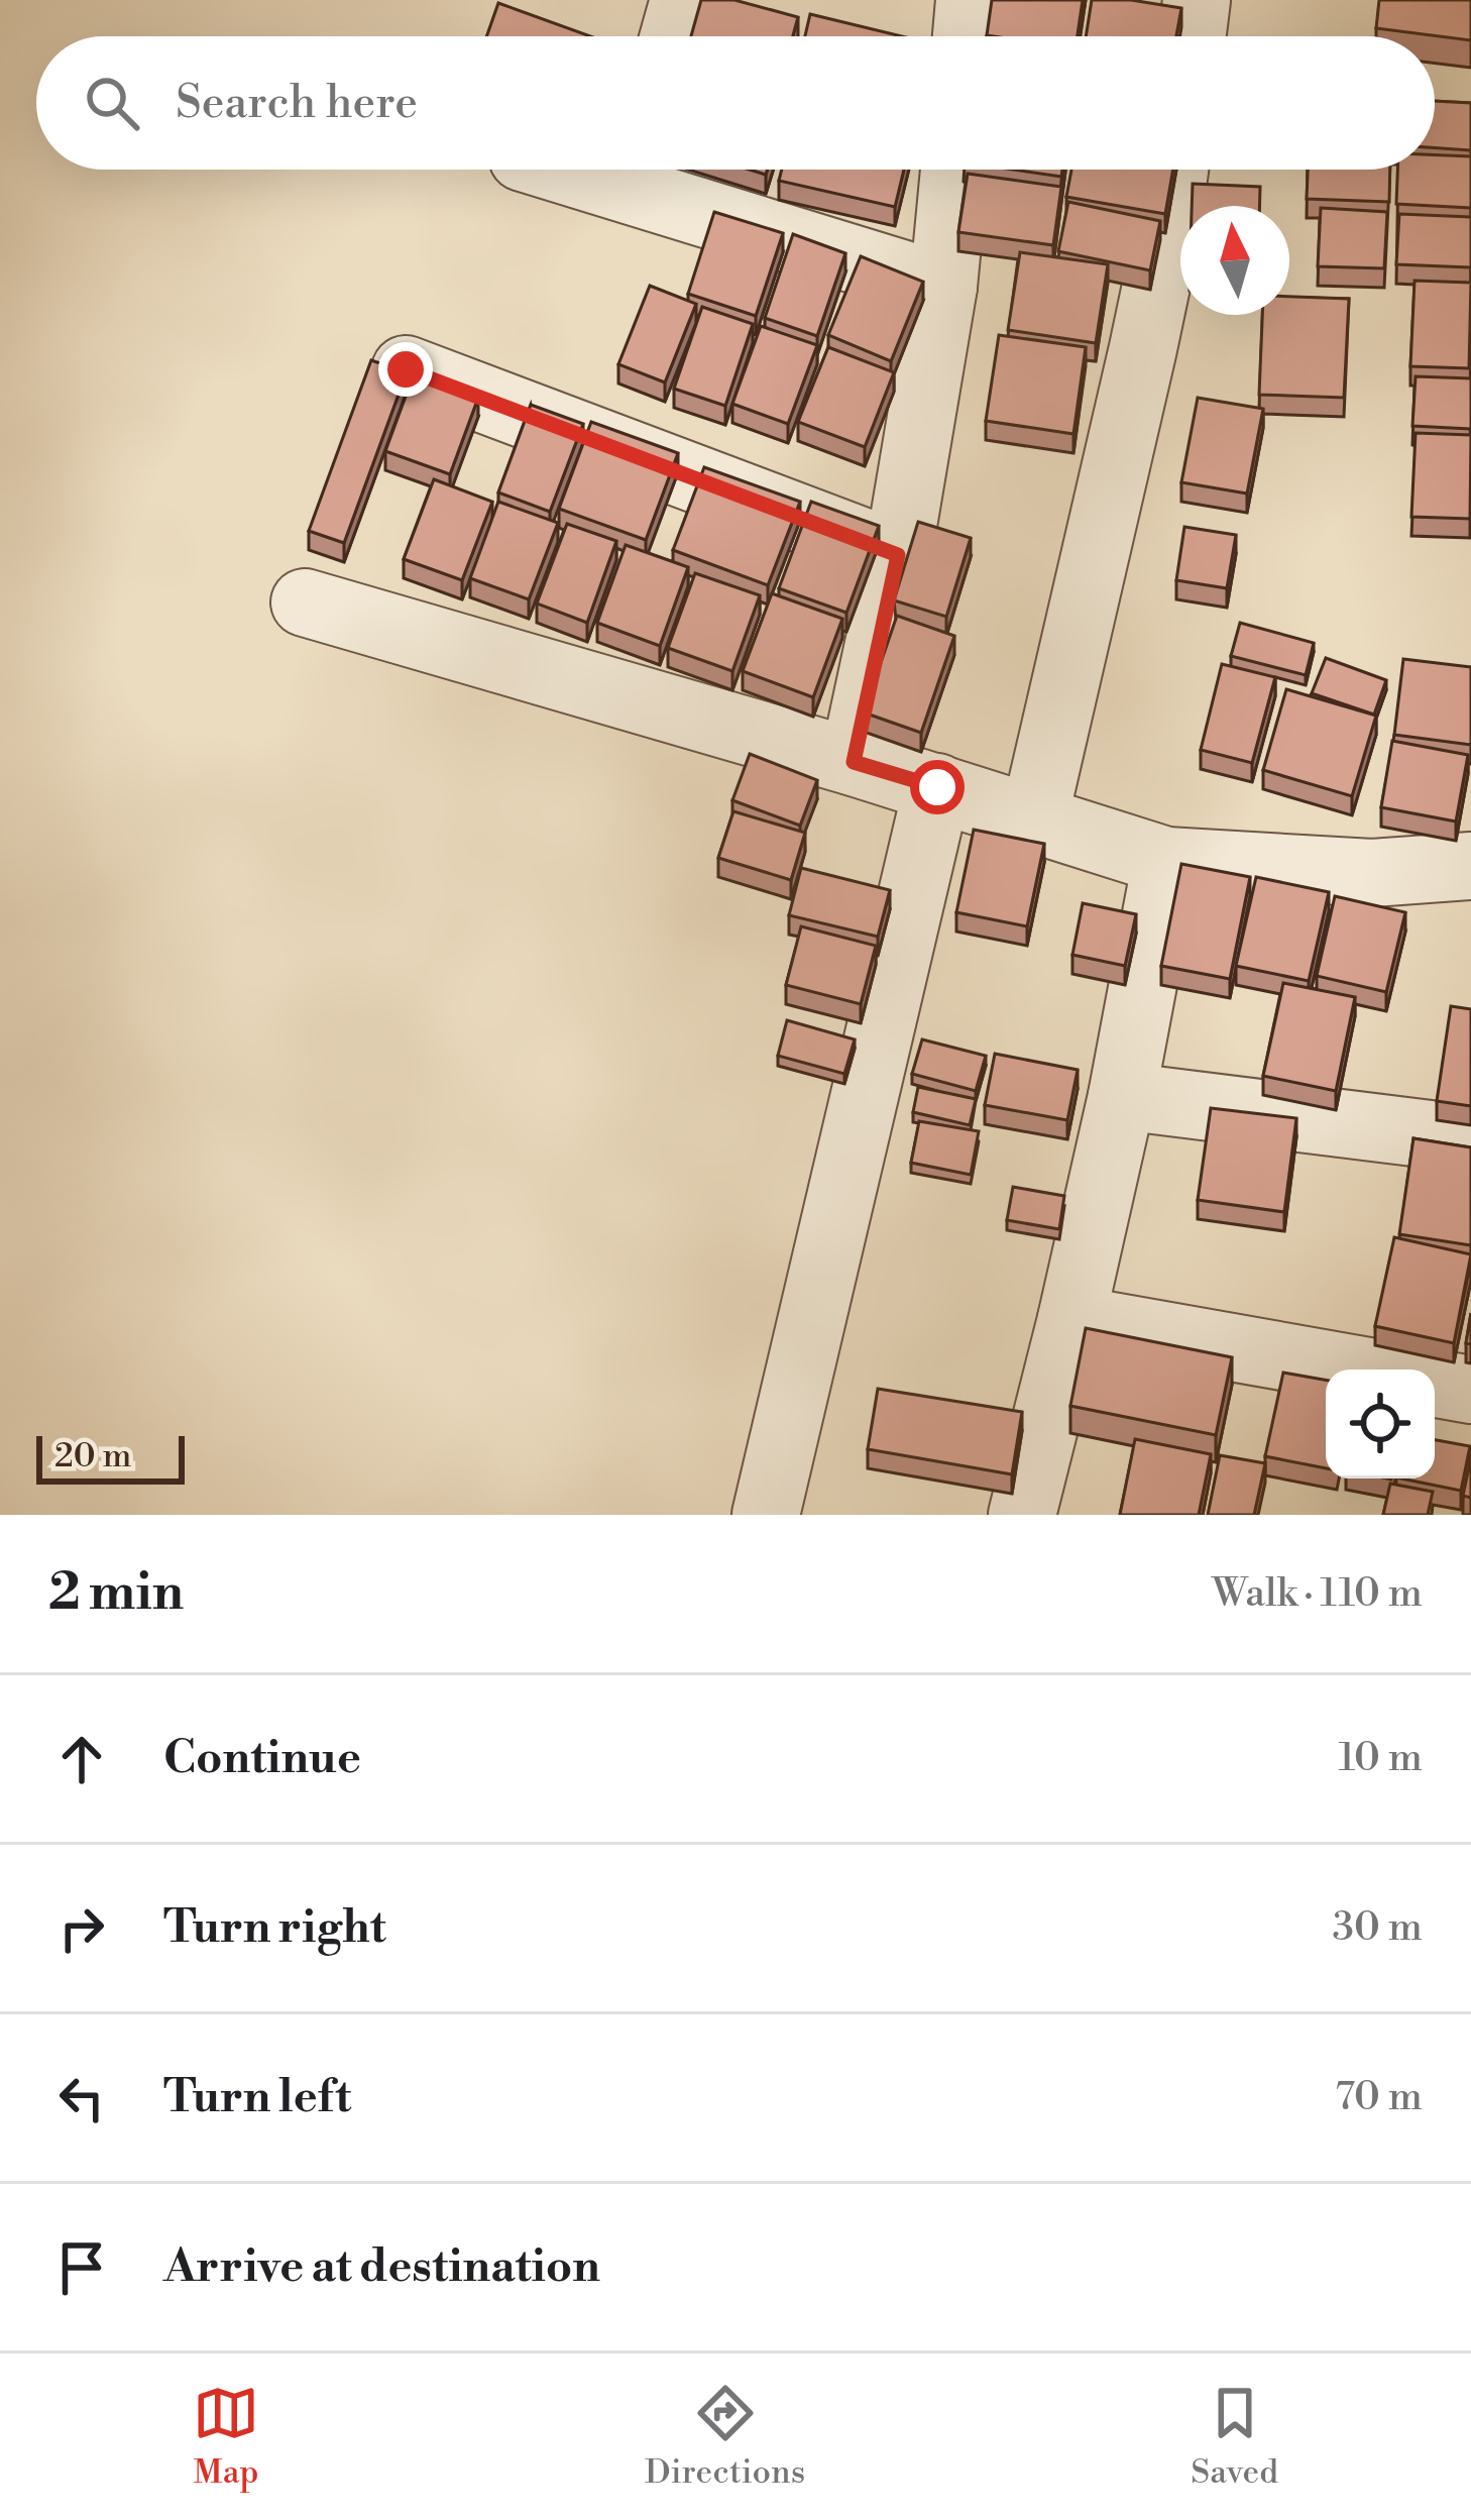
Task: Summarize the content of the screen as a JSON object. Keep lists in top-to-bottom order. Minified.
{"scale_bar":"20 m","north":"top","page":{"search":"Search here","scale":"20 m","heading":["2 min","Walk · 110 m"],"list":[["Continue","10 m"],["Turn right","30 m"],["Turn left","70 m"],"Arrive at destination"],"nav":["Map","Directions","Saved"]}}
